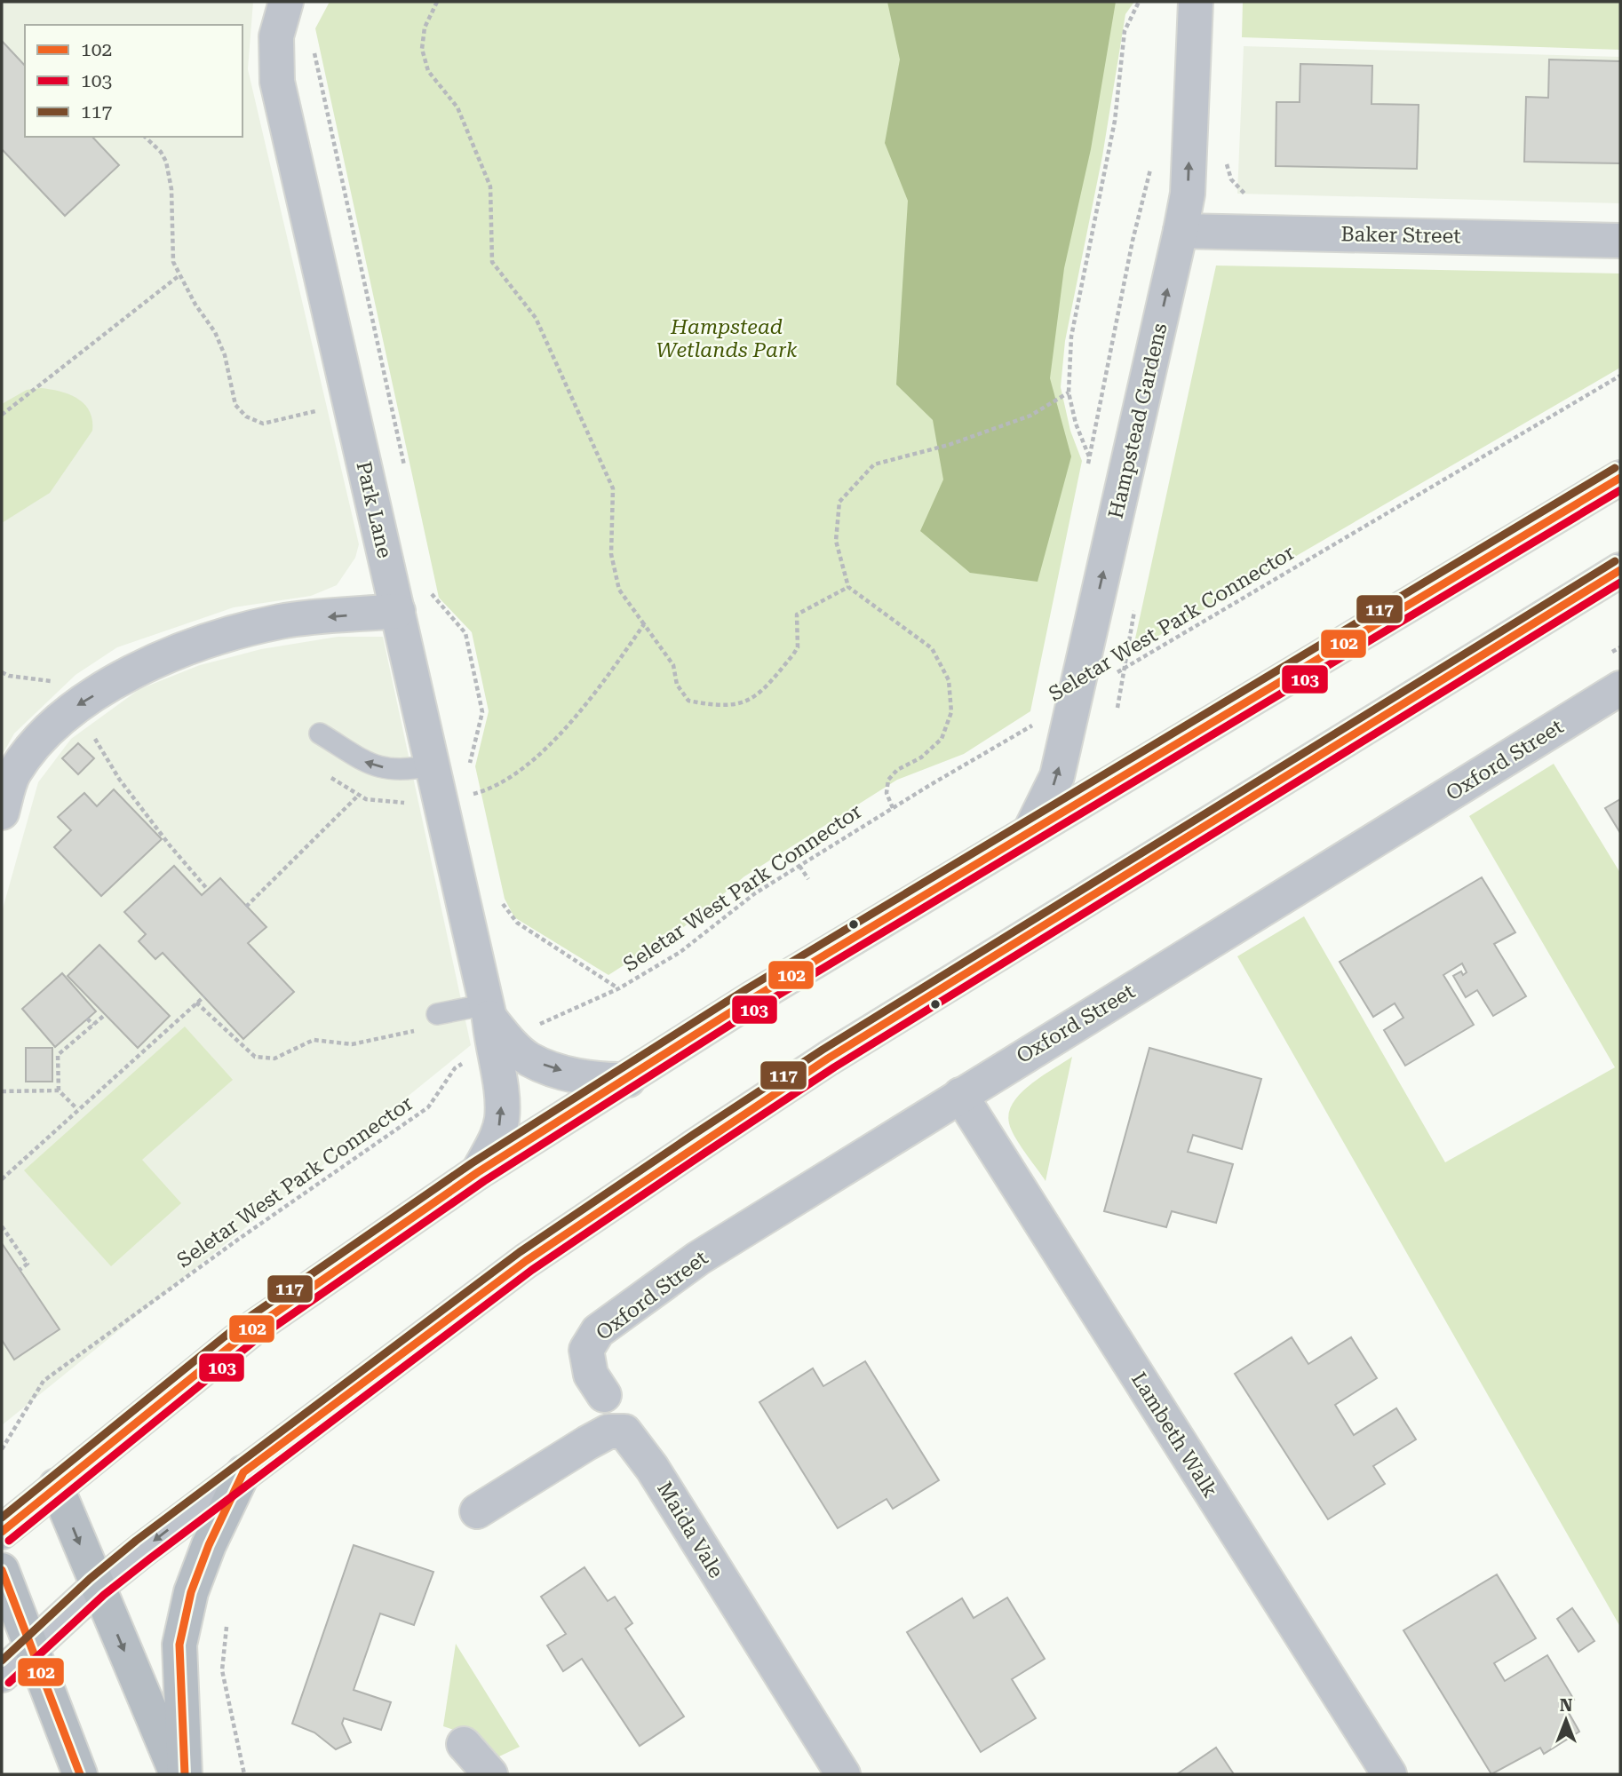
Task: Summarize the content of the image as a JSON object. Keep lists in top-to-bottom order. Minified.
{"streets":{"street":["Baker Street","Hampstead Gardens","Park Lane","Oxford Street","Lambeth Walk","Maida Vale"],"path":["Seletar West Park Connector"]},"crossings":[["Baker Street","Hampstead Gardens"],["Hampstead Gardens","Seletar West Park Connector"],["Park Lane","Seletar West Park Connector"],["Oxford Street","Lambeth Walk"]],"one_way":["Hampstead Gardens"],"parks":["Hampstead Wetlands Park"],"lines":["transit line 117","transit line 102","transit line 103"],"legend":["102","103","117"],"north":"top"}
